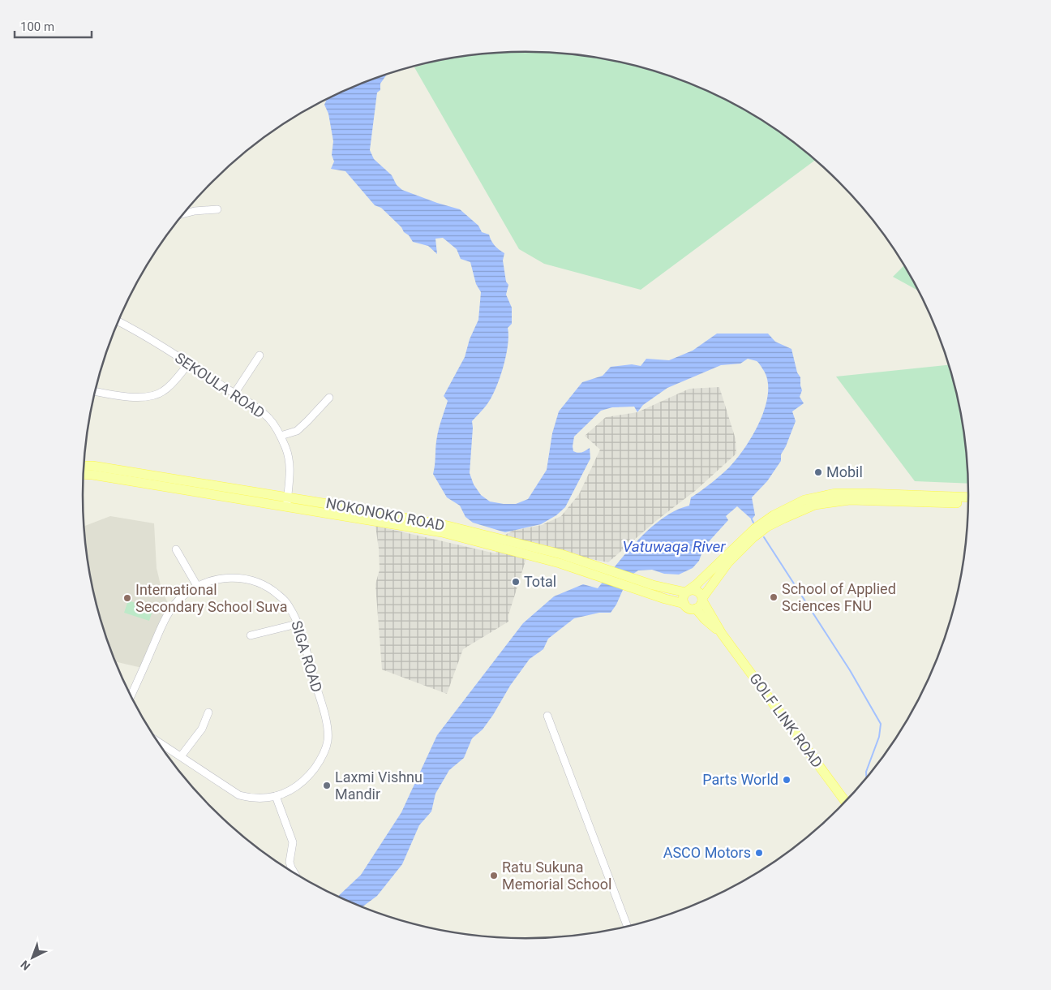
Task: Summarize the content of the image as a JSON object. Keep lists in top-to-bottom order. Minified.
{"streets":{"main road":["NOKONOKO ROAD","GOLF LINK ROAD"],"street":["SEKOULA ROAD","SIGA ROAD"]},"crossings":[["SEKOULA ROAD","NOKONOKO ROAD"],["NOKONOKO ROAD","GOLF LINK ROAD"]],"water":["Vatuwaqa River"],"places":["Mobil","Total","School of Applied Sciences FNU","International Secondary School Suva","Parts World","Laxmi Vishnu Mandir","ASCO Motors","Ratu Sukuna Memorial School"],"scale_bar":"100 m","north":"bottom left"}
